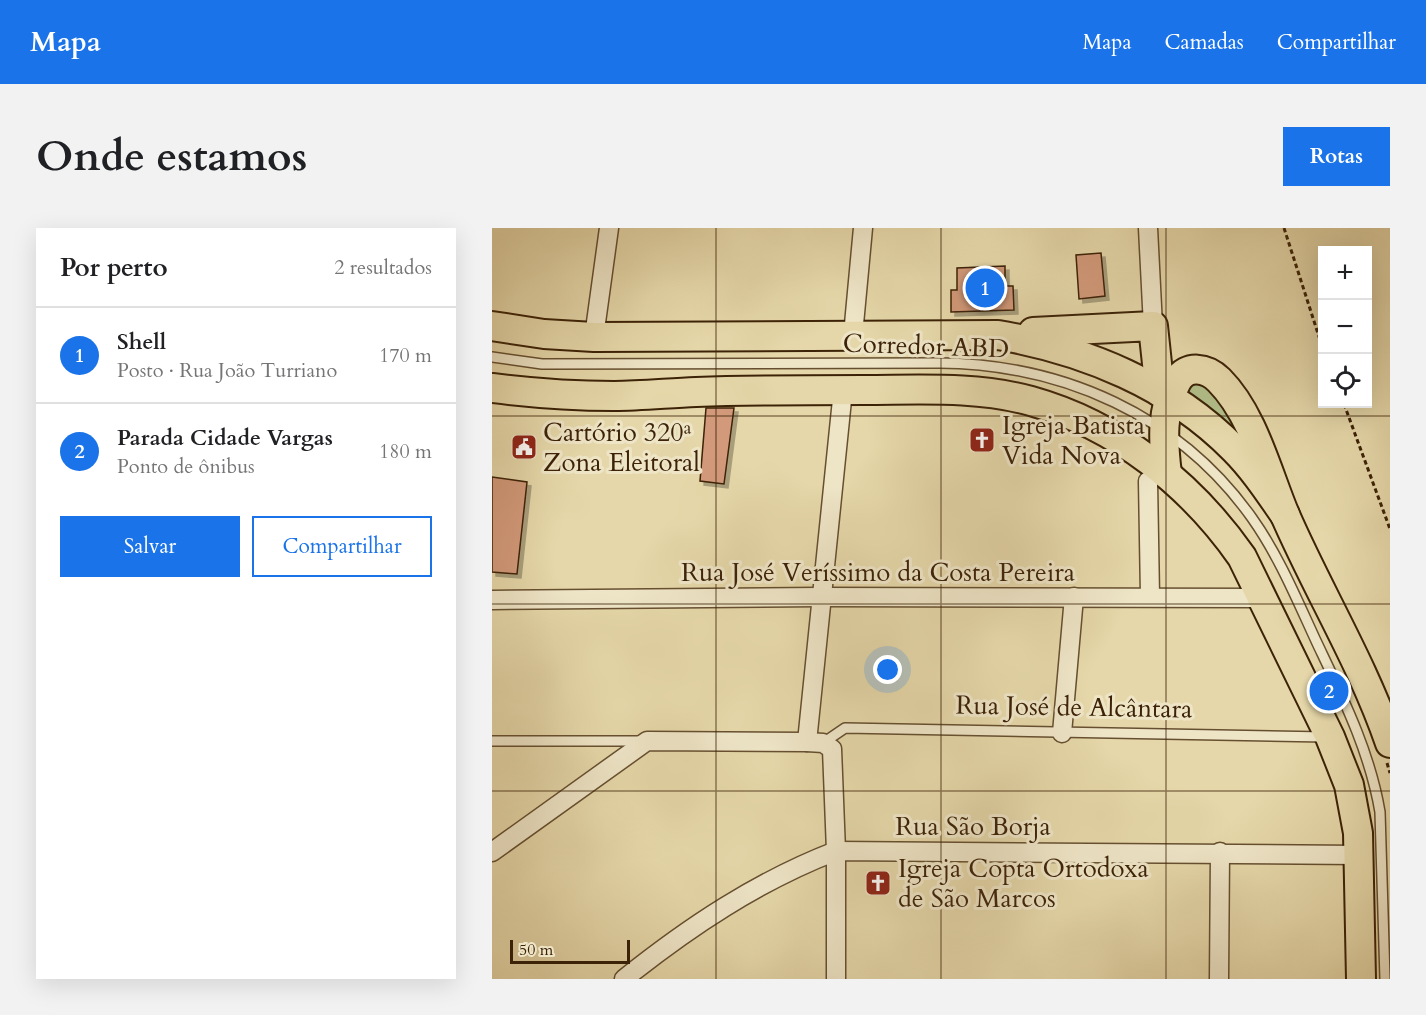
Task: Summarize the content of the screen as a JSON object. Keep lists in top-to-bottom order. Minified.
{"streets":{"street":["Rua José Veríssimo da Costa Pereira","Rua São Borja"],"lane":["Corredor ABD","Rua José de Alcântara"]},"places":{"church":["Igreja Batista Vida Nova","Igreja Copta Ortodoxa de São Marcos"],"public building":["Cartório 320ª Zona Eleitoral"]},"scale_bar":"50 m","page":{"header":"Mapa","nav":["Mapa","Camadas","Compartilhar"],"buttons":["Rotas",["Salvar","Compartilhar"]],"title":"Onde estamos","heading":["Por perto","2 resultados"],"map_buttons":["+","−"],"pins":["1","2"],"list":[{"mark":"1","name":"Shell","note":"Posto · Rua João Turriano","value":"170 m"},{"mark":"2","name":"Parada Cidade Vargas","note":"Ponto de ônibus","value":"180 m"}],"scale":"50 m"}}
